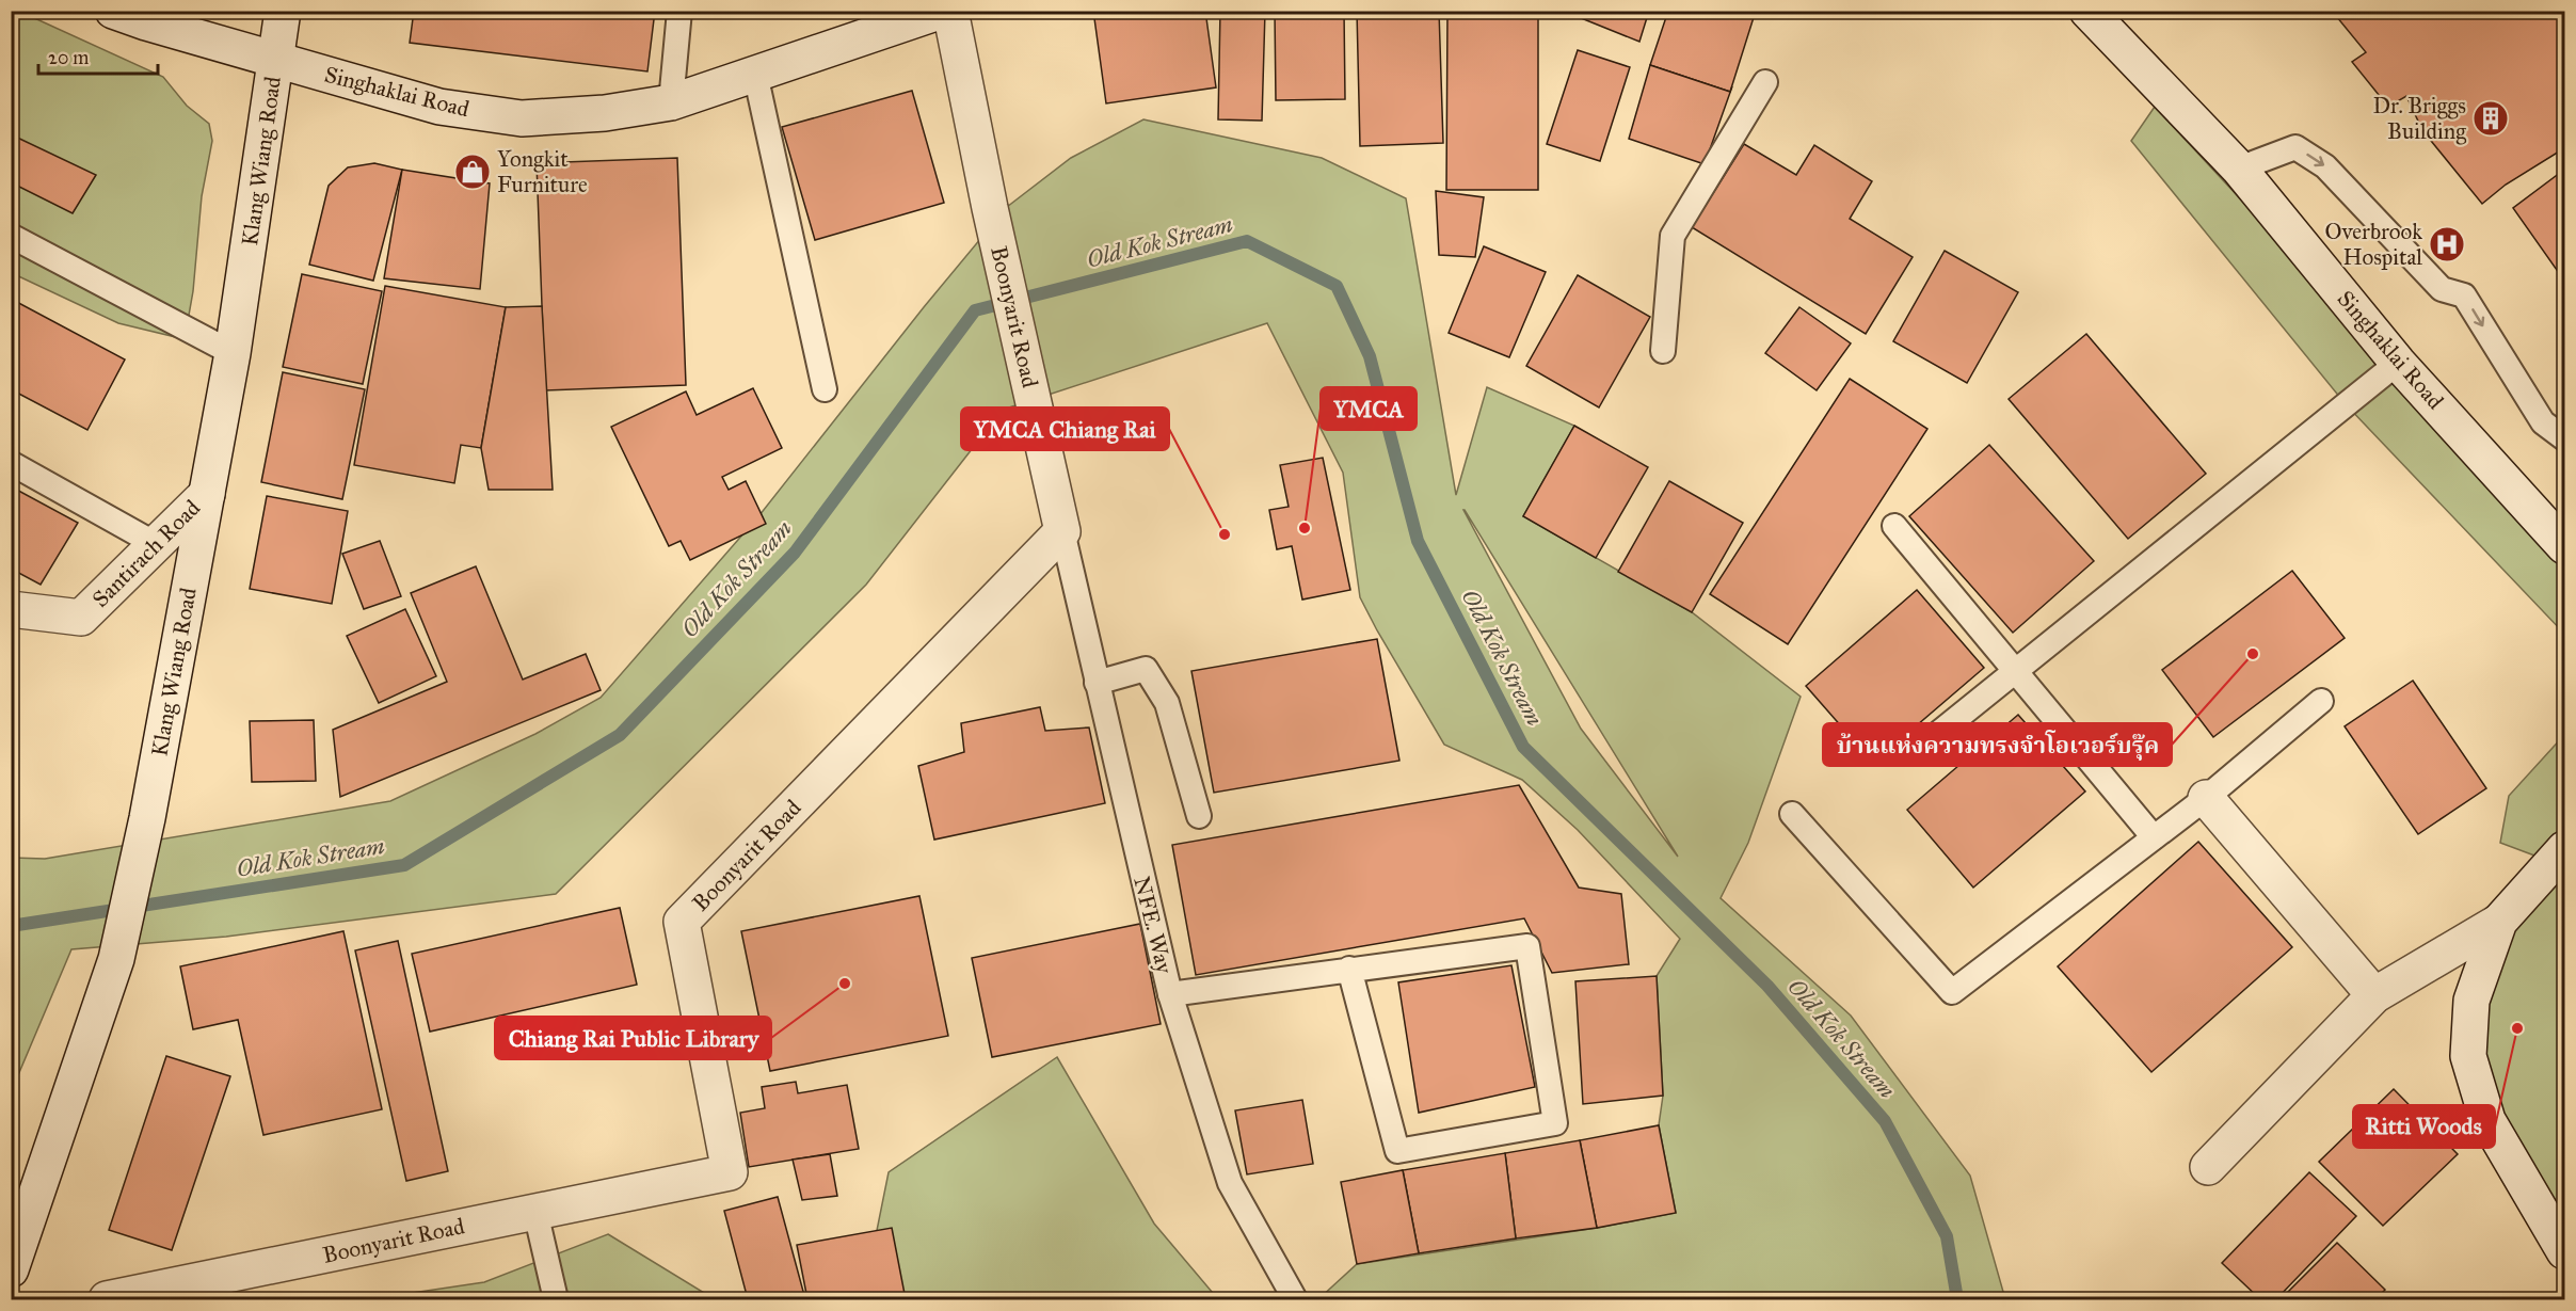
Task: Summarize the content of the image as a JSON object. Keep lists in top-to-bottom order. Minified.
{"streets":{"street":["Singhaklai Road","Klang Wiang Road","Boonyarit Road","Santirach Road"],"lane":["NFE. Way"]},"crossings":[["Singhaklai Road","Klang Wiang Road"],["Klang Wiang Road","Santirach Road"],["Boonyarit Road","NFE. Way"]],"water":["Old Kok Stream"],"places":{"building":["Dr. Briggs Building"],"shop":["Yongkit Furniture"],"hospital":["Overbrook Hospital"],"other":["YMCA","YMCA Chiang Rai","บ้านแห่งความทรงจำโอเวอร์บรุ๊ค","Chiang Rai Public Library","Ritti Woods"]},"scale_bar":"20 m"}
